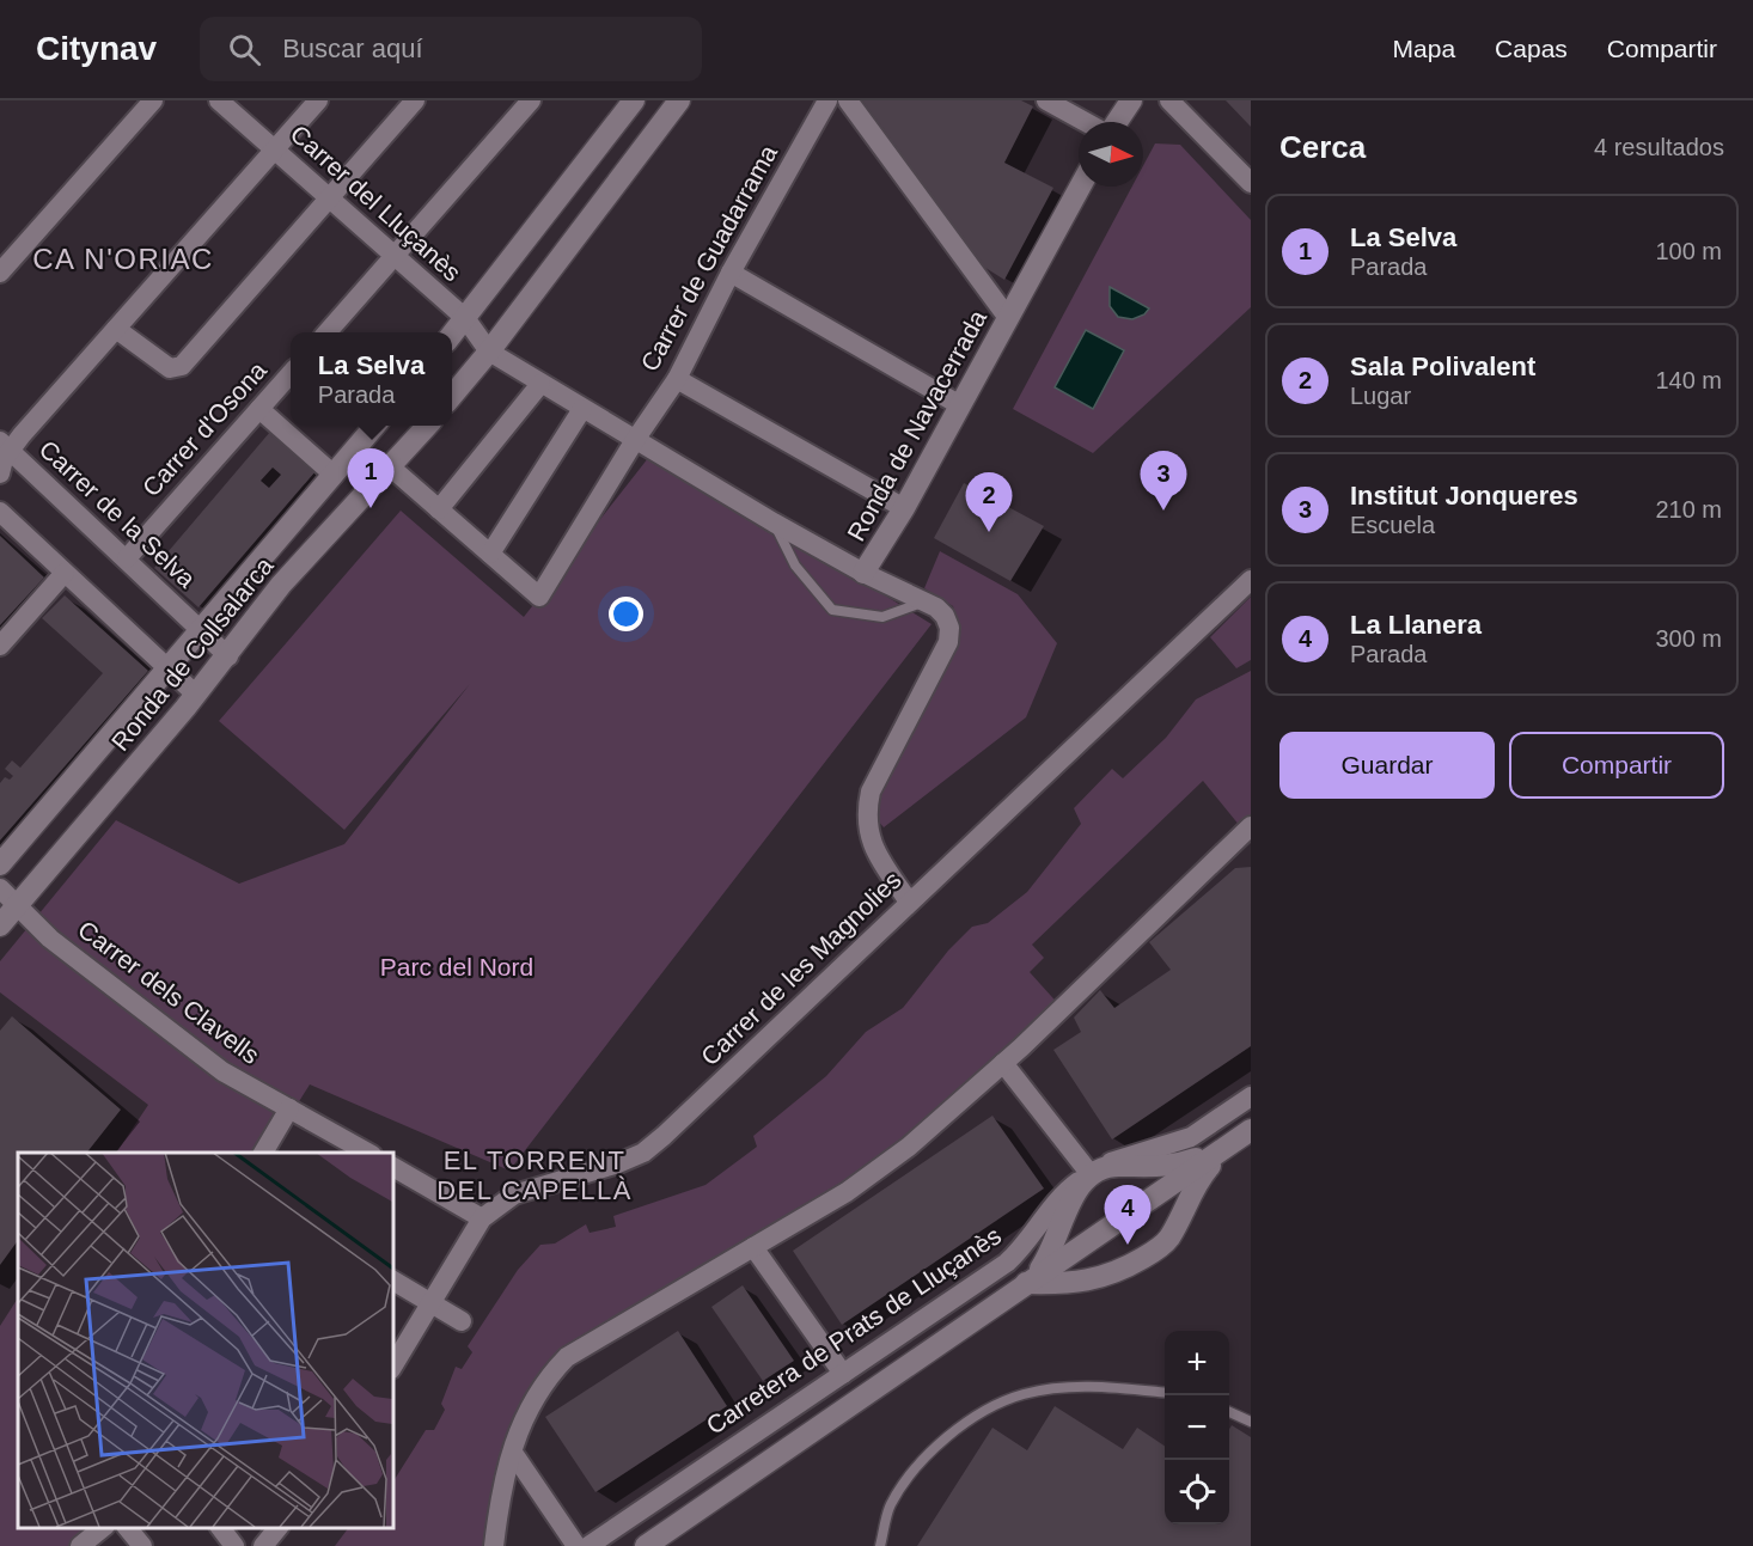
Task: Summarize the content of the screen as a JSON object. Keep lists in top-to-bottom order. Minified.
{"streets":{"street":["Carrer del Lluçanès","Carrer de Guadarrama","Ronda de Navacerrada","Carrer d'Osona","Carrer de la Selva","Ronda de Collsalarca","Carrer de les Magnolies","Carrer dels Clavells","Carretera de Prats de Lluçanès"]},"crossings":[["Ronda de Navacerrada","Carrer de les Magnolies"],["Carrer d'Osona","Carrer de la Selva"],["Carrer de la Selva","Ronda de Collsalarca"],["Ronda de Collsalarca","Carrer dels Clavells"]],"districts":["CA N'ORIAC","EL TORRENT DEL CAPELLÀ"],"parks":["Parc del Nord"],"north":"right","page":{"header":"Citynav","search":"Buscar aquí","nav":["Mapa","Capas","Compartir"],"heading":["Cerca","4 resultados"],"list":[{"mark":"1","name":"La Selva","note":"Parada","value":"100 m"},{"mark":"2","name":"Sala Polivalent","note":"Lugar","value":"140 m"},{"mark":"3","name":"Institut Jonqueres","note":"Escuela","value":"210 m"},{"mark":"4","name":"La Llanera","note":"Parada","value":"300 m"}],"popup":["La Selva","Parada"],"pins":["1","3","2","4"],"buttons":["Guardar","Compartir"],"map_buttons":["+","−"]}}
